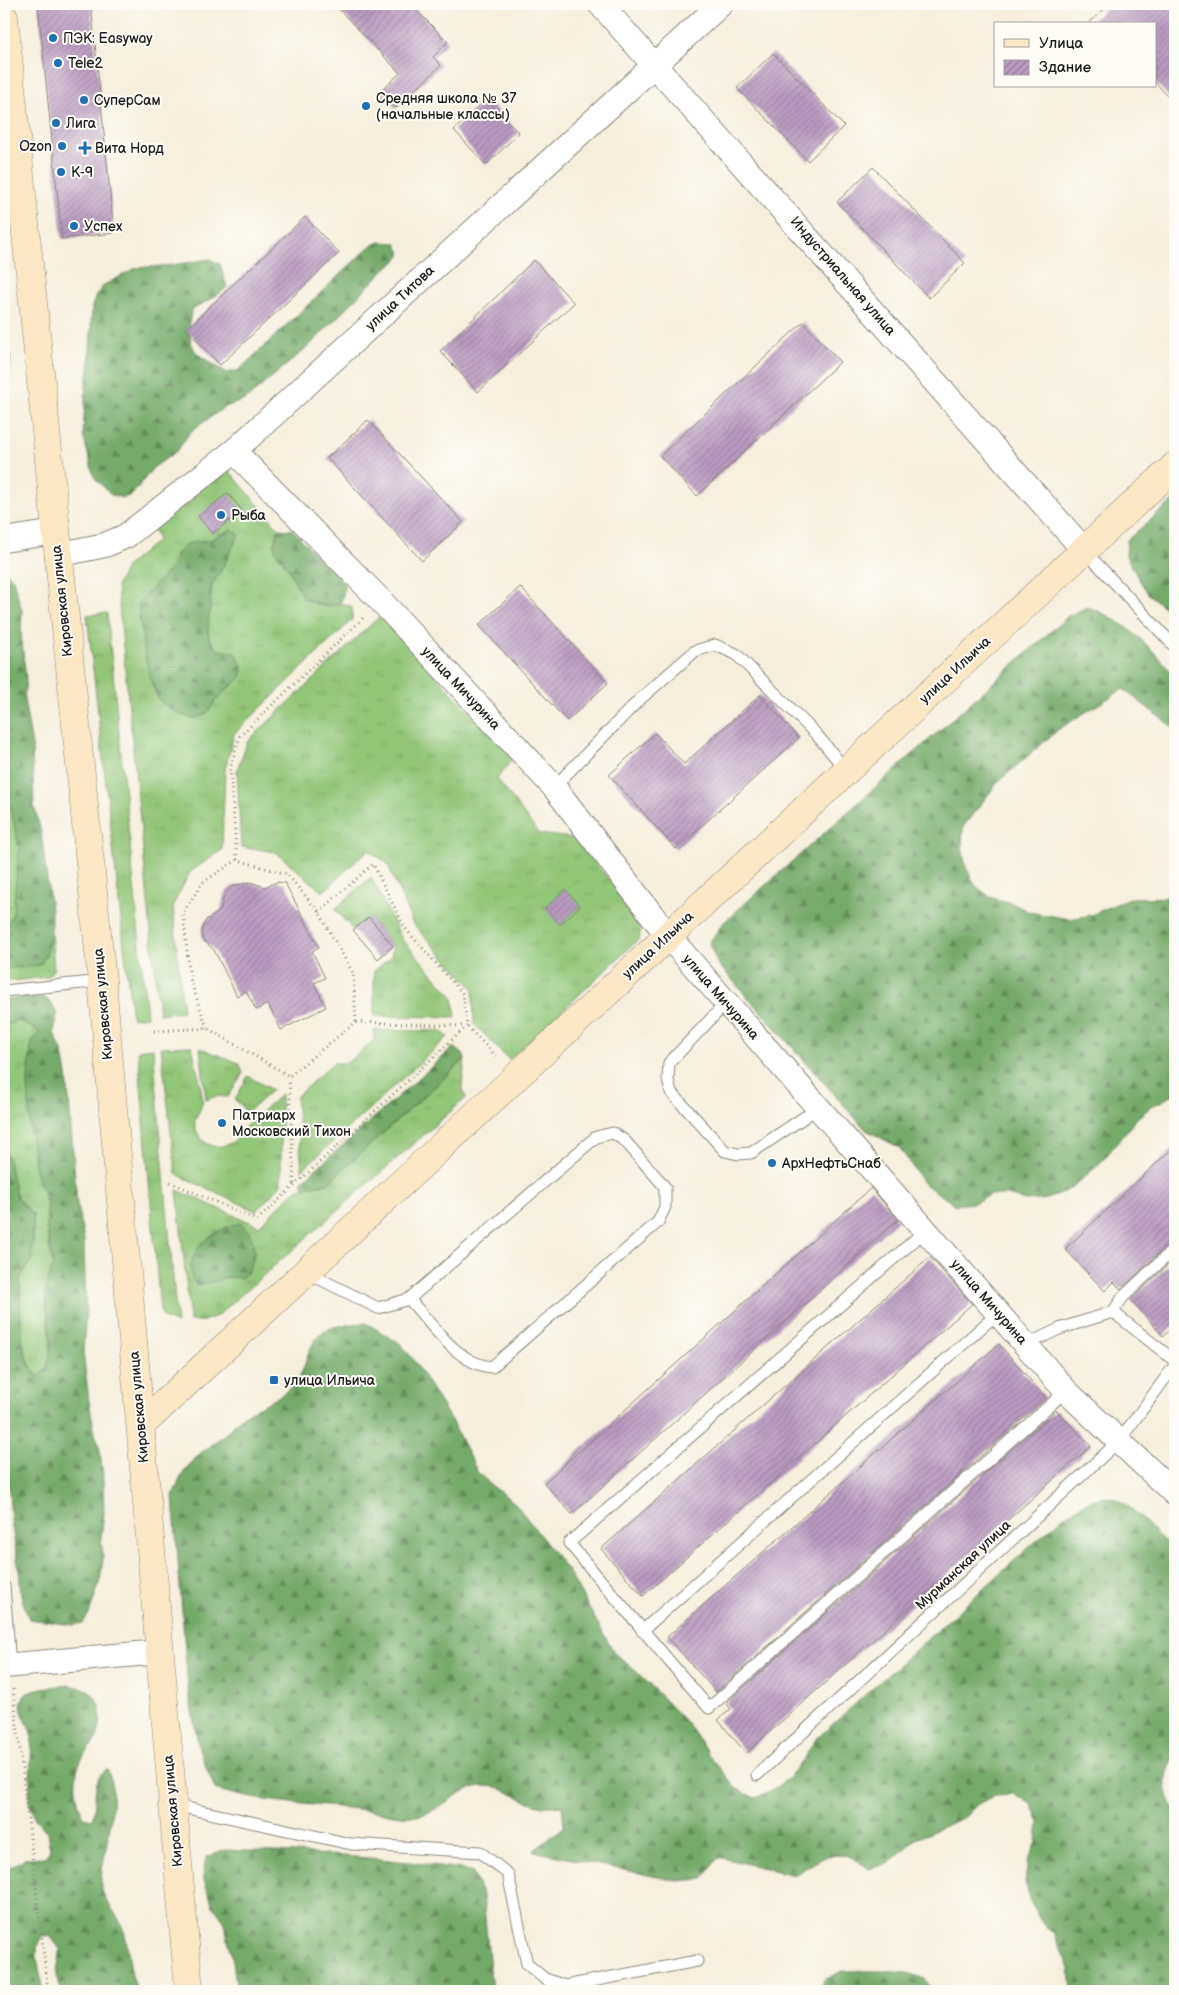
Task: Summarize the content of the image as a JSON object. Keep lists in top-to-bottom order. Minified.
{"streets":{"main road":["Кировская улица","улица Ильича"],"street":["Индустриальная улица","улица Титова","улица Мичурина"],"lane":["Мурманская улица"]},"crossings":[["Индустриальная улица","улица Титова"],["Индустриальная улица","улица Ильича"],["улица Титова","Кировская улица"],["улица Титова","улица Мичурина"],["Кировская улица","улица Ильича"],["улица Ильича","улица Мичурина"],["улица Мичурина","Мурманская улица"]],"places":{"other":["ПЭК: Easyway","Tele2","СуперСам","Средняя школа № 37 (начальные классы)","Лига","Ozon","K-9","Успех","Рыба","Патриарх Московский Тихон","АрхНефтьСнаб"],"health":["Вита Норд"],"transit":["улица Ильича"]},"legend":["Улица","Здание"]}
